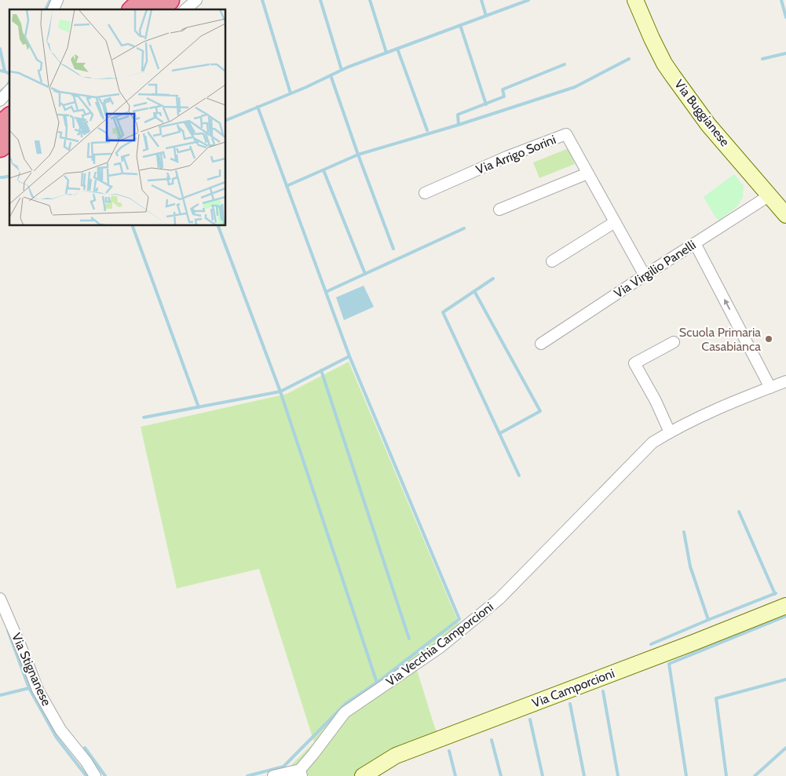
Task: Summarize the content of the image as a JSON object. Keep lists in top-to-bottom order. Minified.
{"streets":{"main road":["Via Buggianese","Via Camporcioni"],"street":["Via Arrigo Sorini","Via Virgilio Panelli","Via Vecchia Camporcioni","Via Stignanese"]},"crossings":[["Via Buggianese","Via Virgilio Panelli"],["Via Arrigo Sorini","Via Virgilio Panelli"]],"places":["Scuola Primaria Casabianca"]}
